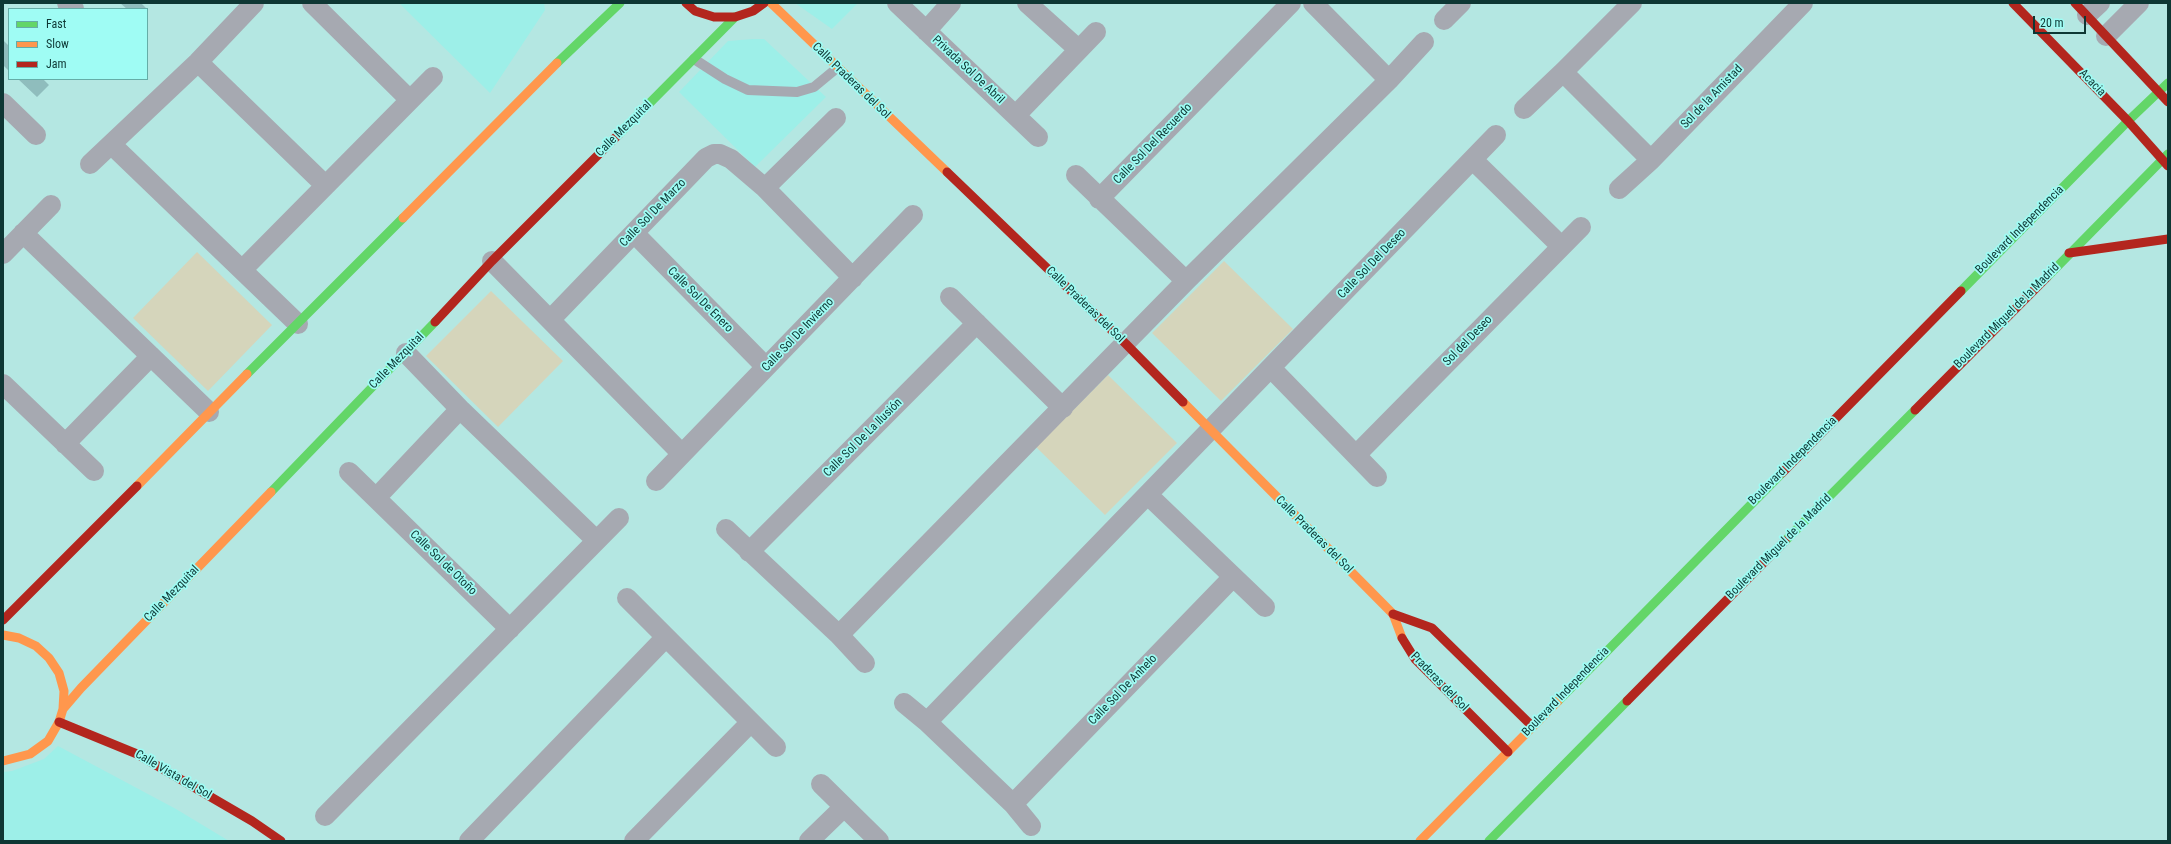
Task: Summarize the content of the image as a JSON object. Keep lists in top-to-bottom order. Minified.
{"streets":{"street":["Privada Sol De Abril","Calle Praderas del Sol","Acacia","Sol de la Amistad","Calle Mezquital","Calle Sol Del Recuerdo","Calle Sol De Marzo","Boulevard Independencia","Calle Sol Del Deseo","Calle Sol De Enero","Boulevard Miguel de la Madrid","Calle Sol De Invierno","Sol del Deseo","Calle Sol De La Ilusión","Calle Sol de Otoño","Praderas del Sol","Calle Sol De Anhelo","Calle Vista del Sol"]},"crossings":[["Calle Praderas del Sol","Calle Sol Del Deseo"],["Calle Praderas del Sol","Praderas del Sol"],["Acacia","Boulevard Independencia"],["Calle Sol De Marzo","Calle Sol De Enero"],["Calle Sol De Marzo","Calle Sol De Invierno"],["Boulevard Independencia","Praderas del Sol"],["Calle Sol De Enero","Calle Sol De Invierno"]],"legend":["Fast","Slow","Jam"],"scale_bar":"20 m"}
